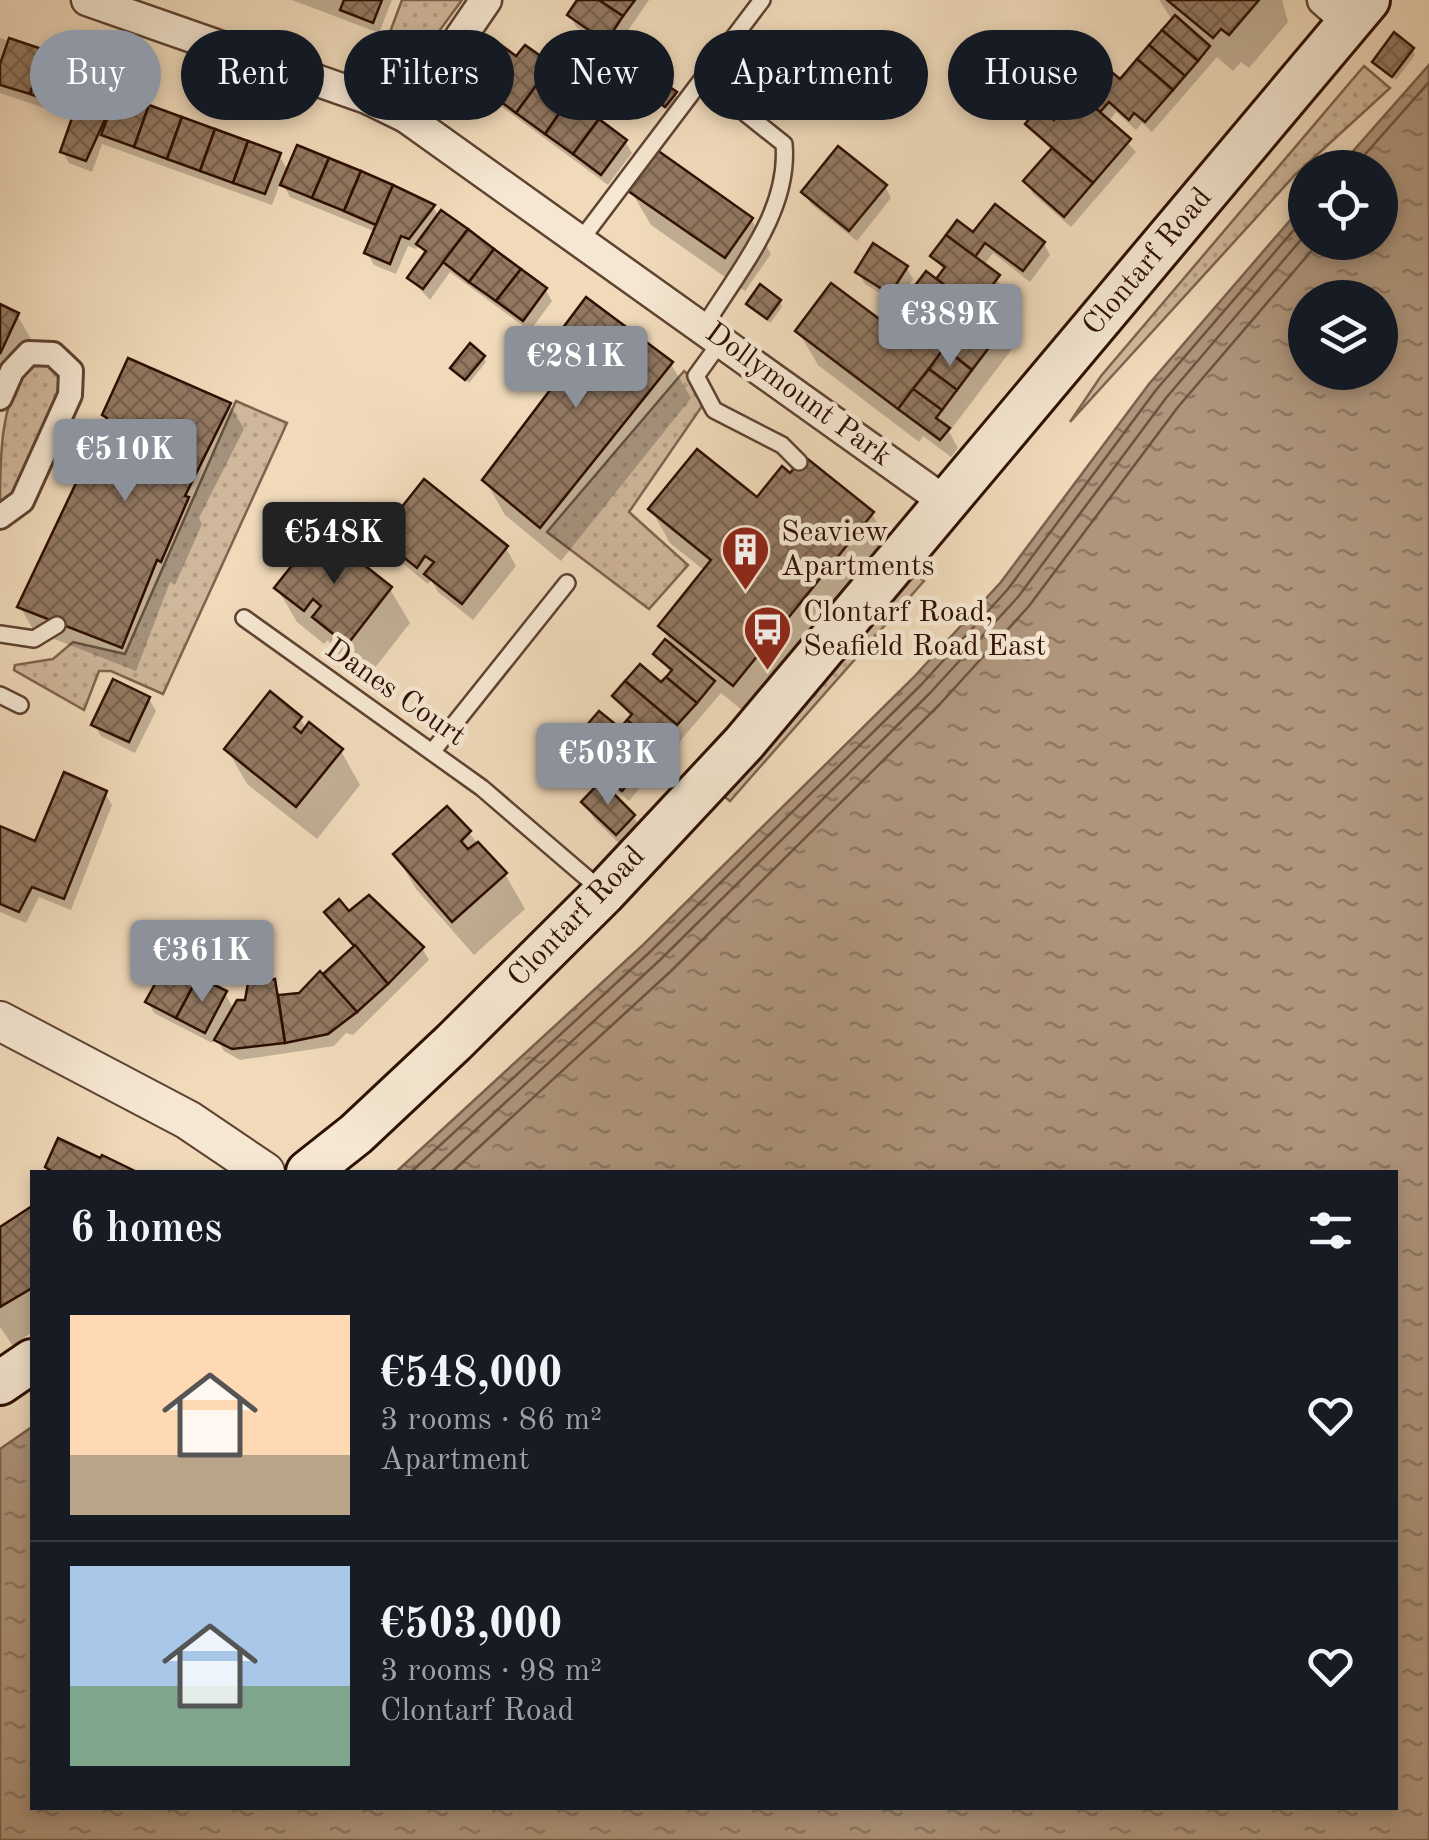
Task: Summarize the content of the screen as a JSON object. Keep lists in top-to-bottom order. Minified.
{"streets":{"main road":["Clontarf Road"],"street":["Dollymount Park"],"lane":["Danes Court"]},"crossings":[["Clontarf Road","Dollymount Park"],["Clontarf Road","Danes Court"]],"places":{"building":["Seaview Apartments"],"bus stop":["Clontarf Road, Seafield Road East"]},"page":{"chip":["Buy","Rent","Filters","New","Apartment","House"],"price":["€389K","€281K","€510K","€548K","€503K","€361K"],"heading":"6 homes","list":[{"name":"€548,000","note":"3 rooms · 86 m² · Apartment"},{"name":"€503,000","note":"3 rooms · 98 m² · Clontarf Road"}]}}
